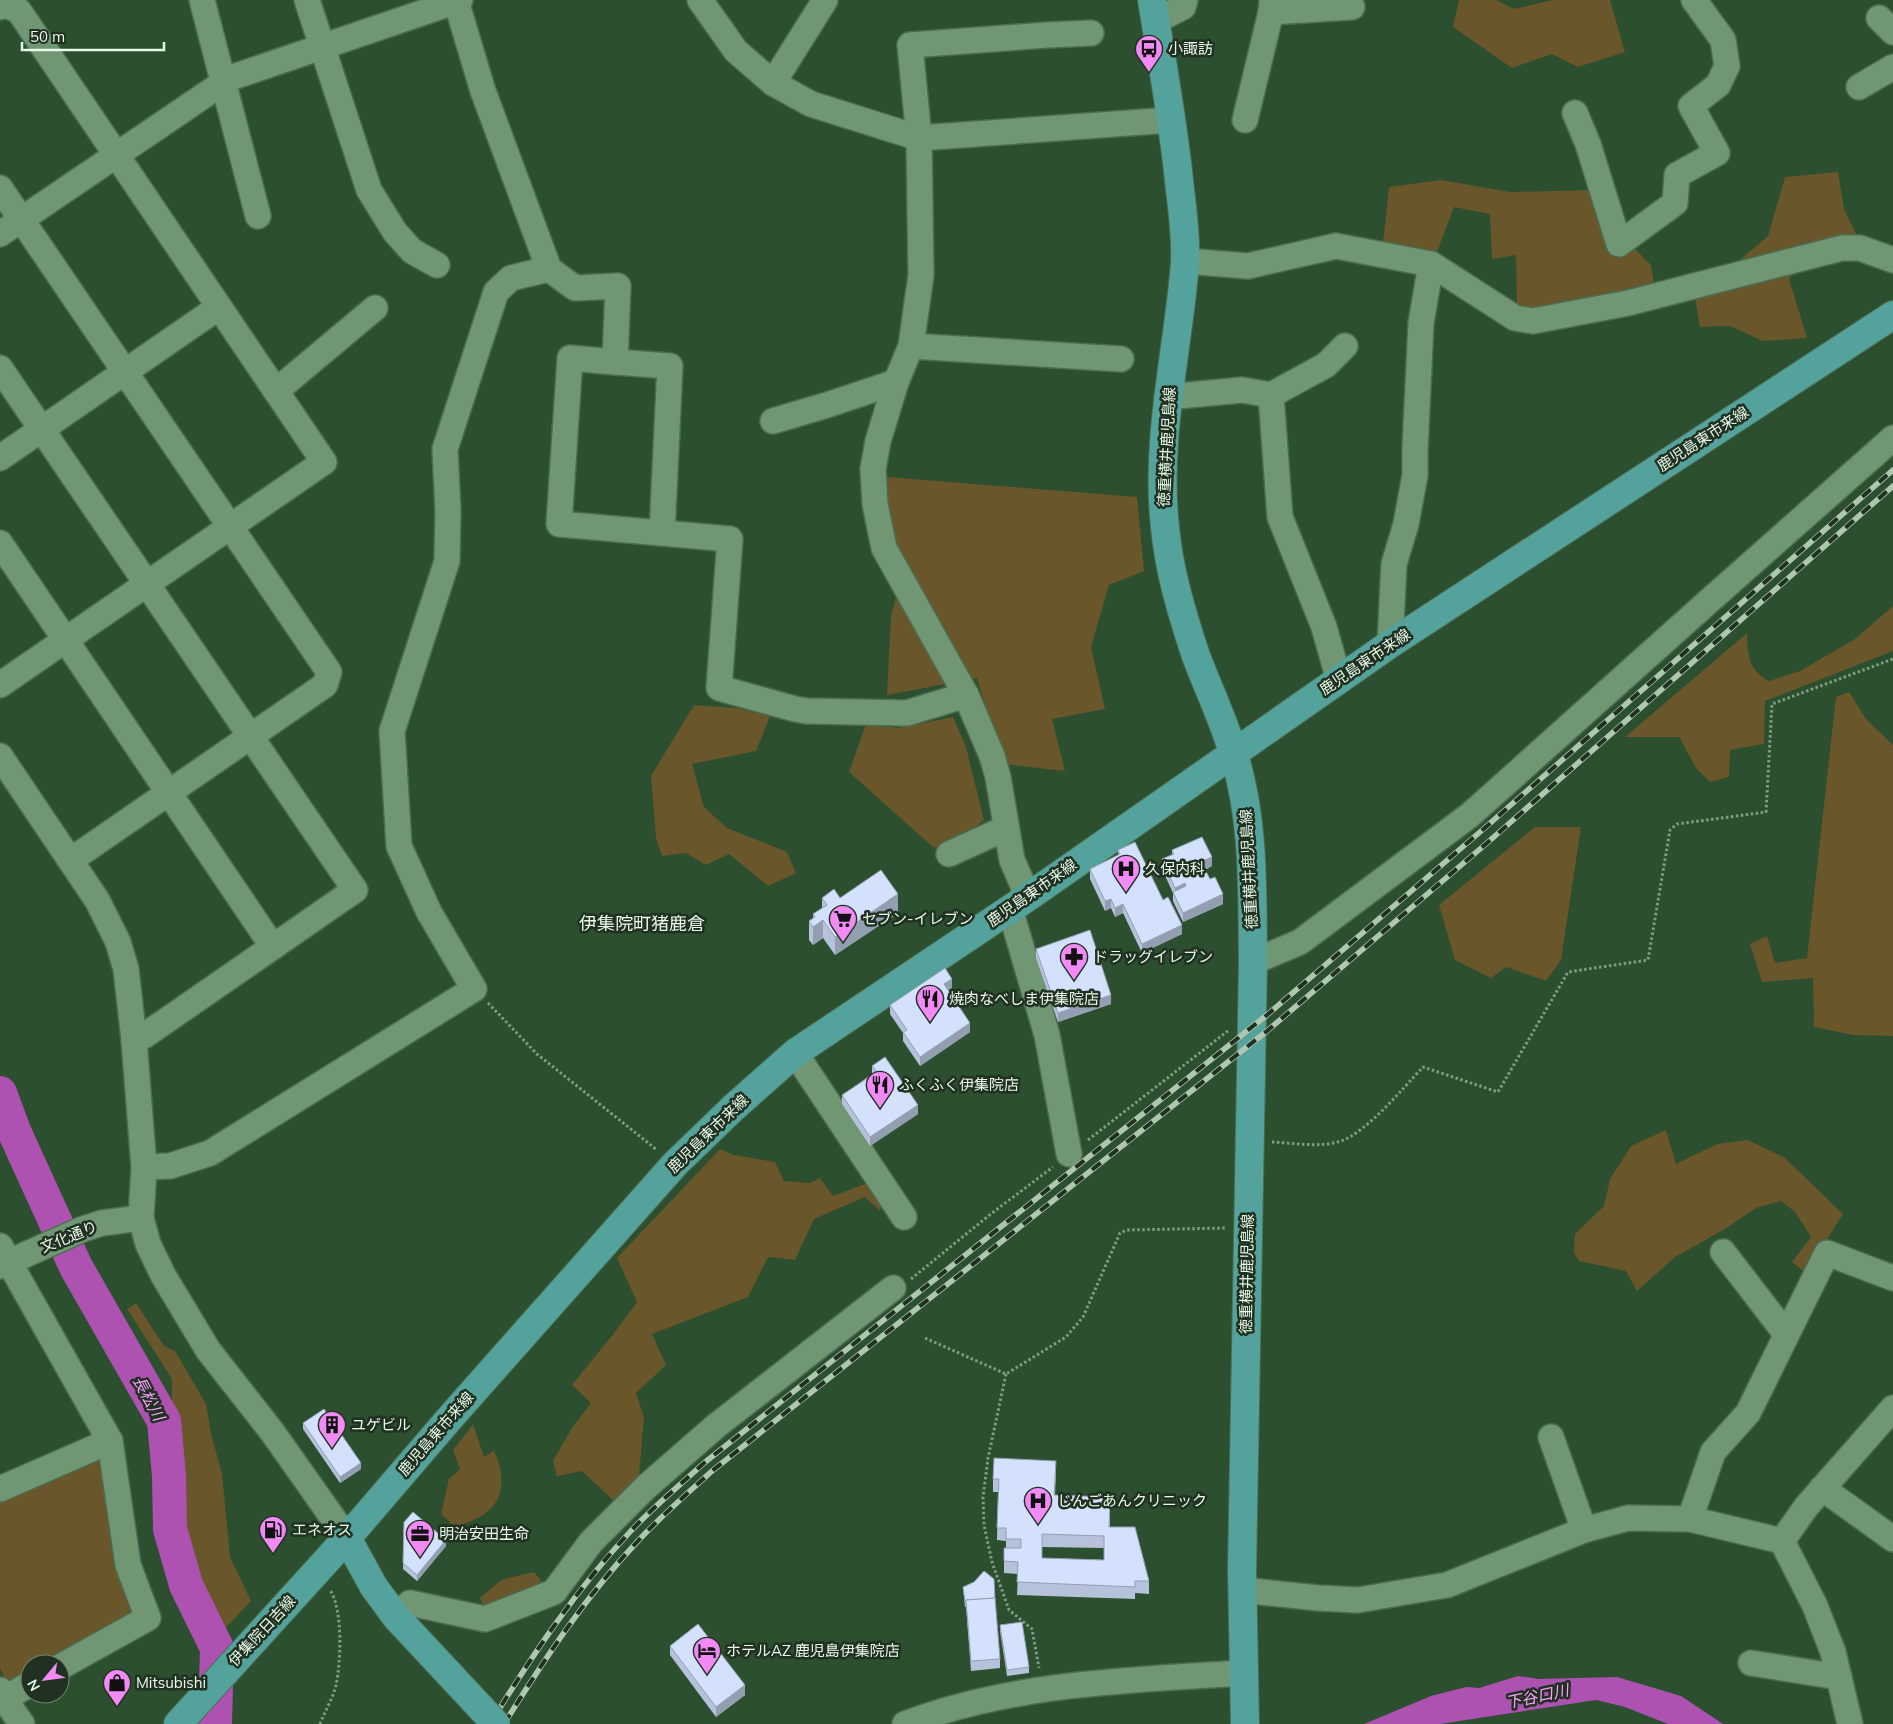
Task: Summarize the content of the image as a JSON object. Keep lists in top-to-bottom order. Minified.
{"streets":{"main road":["鹿児島東市来線","徳重横井鹿児島線","伊集院日吉線"],"street":["文化通り"]},"crossings":[["鹿児島東市来線","徳重横井鹿児島線"],["鹿児島東市来線","伊集院日吉線"]],"districts":["伊集院町猪鹿倉"],"water":["長松川","下谷口川"],"places":{"bus stop":["小諏訪"],"hospital":["久保内科","じんごあんクリニック"],"supermarket":["セブン-イレブン"],"pharmacy":["ドラッグイレブン"],"restaurant":["焼肉なべしま伊集院店","ふくふく伊集院店"],"building":["ユゲビル"],"fuel station":["エネオス"],"office":["明治安田生命"],"hotel":["ホテルAZ 鹿児島伊集院店"],"shop":["Mitsubishi"]},"scale_bar":"50 m","north":"bottom left"}
